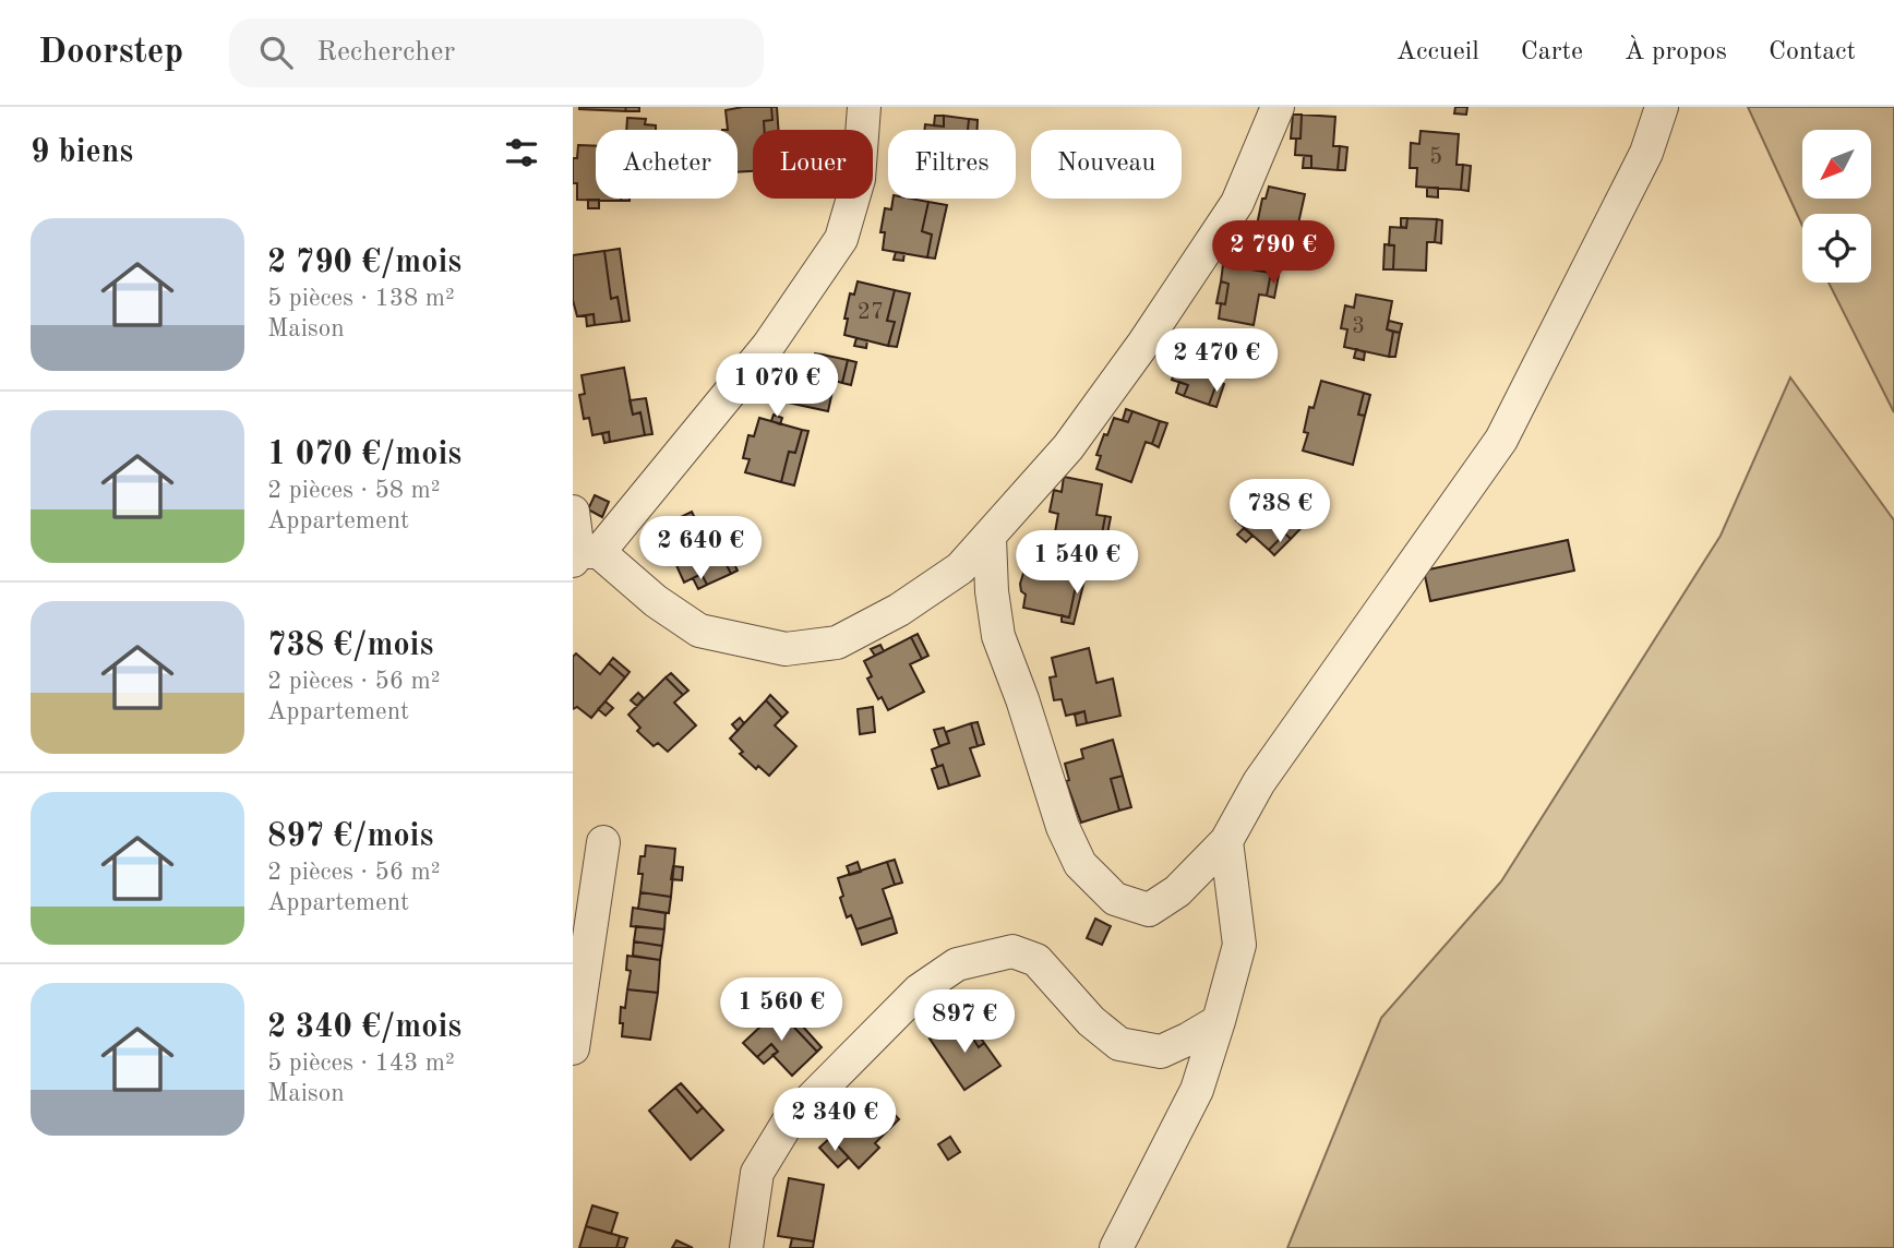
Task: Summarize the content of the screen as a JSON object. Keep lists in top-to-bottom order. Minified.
{"house_numbers":["5","27","3"],"north":"bottom left","page":{"header":"Doorstep","search":"Rechercher","nav":["Accueil","Carte","À propos","Contact"],"heading":"9 biens","chip":["Acheter","Louer","Filtres","Nouveau"],"list":[{"name":"2 790 €/mois","note":"5 pièces · 138 m² · Maison"},{"name":"1 070 €/mois","note":"2 pièces · 58 m² · Appartement"},{"name":"738 €/mois","note":"2 pièces · 56 m² · Appartement"},{"name":"897 €/mois","note":"2 pièces · 56 m² · Appartement"},{"name":"2 340 €/mois","note":"5 pièces · 143 m² · Maison"}],"price":["2 790 €","2 470 €","1 070 €","738 €","2 640 €","1 540 €","1 560 €","897 €","2 340 €"]}}
